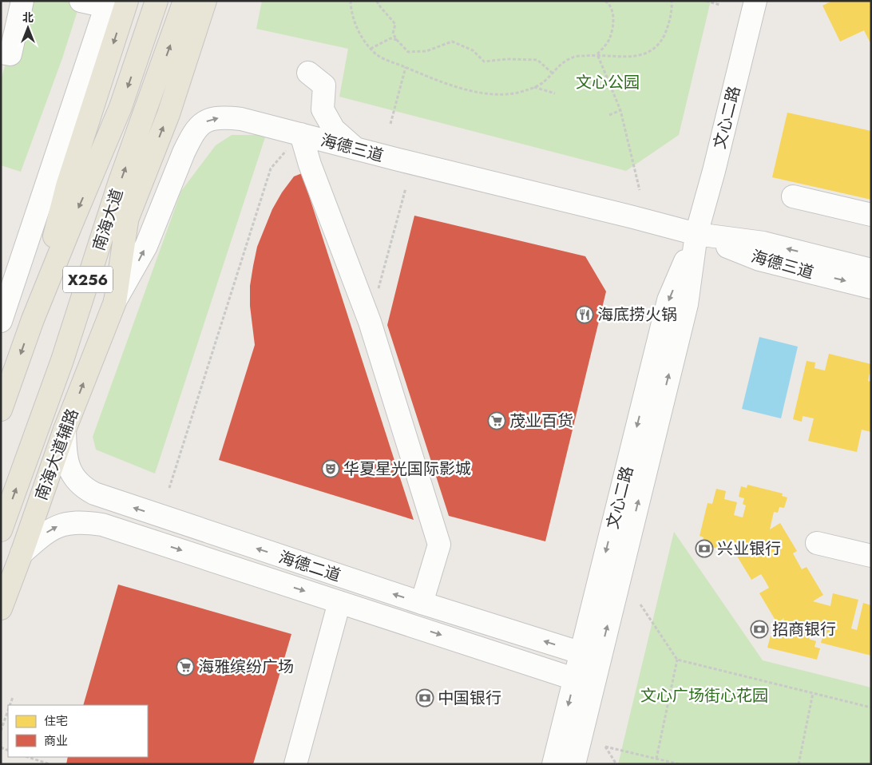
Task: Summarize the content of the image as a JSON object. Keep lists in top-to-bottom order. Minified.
{"streets":{"main road":["南海大道","X256","南海大道辅路"],"street":["文心二路","海德三道","海德二道"]},"crossings":[["文心二路","海德三道"],["文心二路","海德二道"],["海德三道","南海大道辅路"],["南海大道辅路","海德二道"]],"parks":["文心公园","文心广场街心花园"],"places":{"restaurant":["海底捞火锅"],"supermarket":["茂业百货","海雅缤纷广场"],"theatre":["华夏星光国际影城"],"bank":["兴业银行","招商银行","中国银行"]},"legend":["住宅","商业"],"north":"top"}
